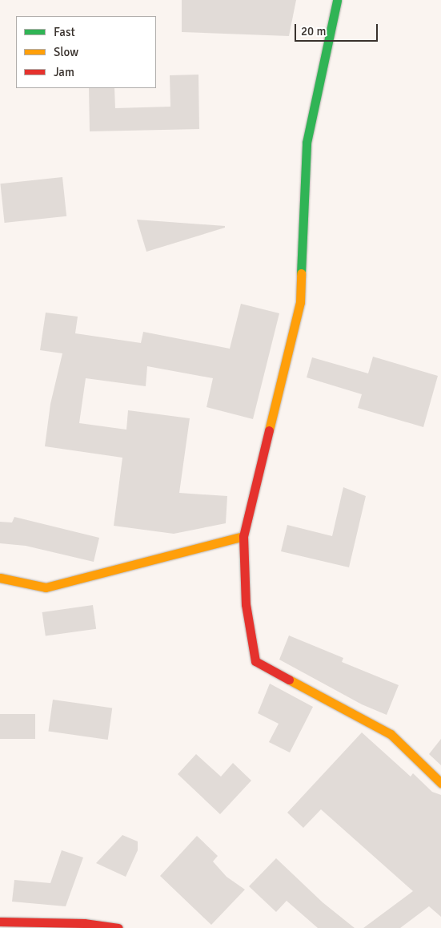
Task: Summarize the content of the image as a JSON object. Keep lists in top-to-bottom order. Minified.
{"legend":["Fast","Slow","Jam"],"scale_bar":"20 m"}
